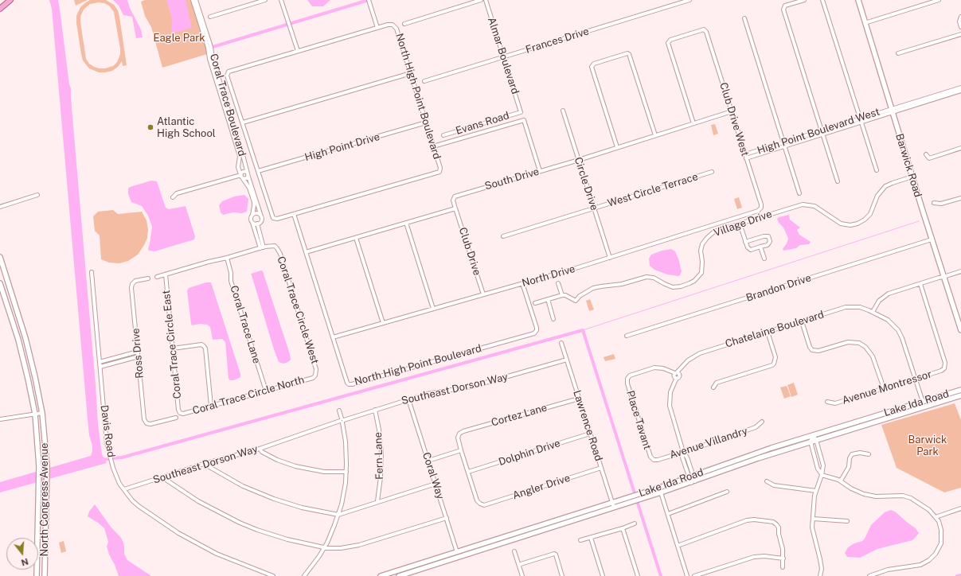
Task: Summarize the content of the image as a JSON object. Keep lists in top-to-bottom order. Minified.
{"streets":{"street":["Frances Drive","Almar Boulevard","North High Point Boulevard","Coral Trace Boulevard","Club Drive West","Evans Road","High Point Boulevard West","High Point Drive","Barwick Road","South Drive","Circle Drive","West Circle Terrace","Village Drive","Club Drive","North Drive","Brandon Drive","Coral Trace Circle West","Coral Trace Lane","Chatelaine Boulevard","Coral Trace Circle East","Ross Drive","Avenue Montressor","Southeast Dorson Way","Coral Trace Circle North","Lake Ida Road","Cortez Lane","Place Tavant","Lawrence Road","Davis Road","Avenue Villandry","Dolphin Drive","Fern Lane","Coral Way","Angler Drive","North Congress Avenue"]},"crossings":[["Frances Drive","Almar Boulevard"],["Almar Boulevard","Evans Road"],["North High Point Boulevard","High Point Drive"],["North High Point Boulevard","North Drive"],["Coral Trace Boulevard","Coral Trace Circle West"],["Club Drive West","High Point Boulevard West"],["Club Drive West","South Drive"],["Club Drive West","North Drive"],["High Point Boulevard West","Barwick Road"],["Barwick Road","Village Drive"],["Barwick Road","Brandon Drive"],["South Drive","Circle Drive"],["South Drive","Club Drive"],["Circle Drive","West Circle Terrace"],["Circle Drive","North Drive"],["Club Drive","North Drive"],["Coral Trace Circle West","Coral Trace Circle North"],["Coral Trace Lane","Coral Trace Circle North"],["Chatelaine Boulevard","Avenue Montressor"],["Chatelaine Boulevard","Lake Ida Road"],["Chatelaine Boulevard","Place Tavant"],["Chatelaine Boulevard","Avenue Villandry"],["Coral Trace Circle East","Coral Trace Circle North"],["Southeast Dorson Way","Lawrence Road"],["Southeast Dorson Way","Davis Road"],["Southeast Dorson Way","Fern Lane"],["Southeast Dorson Way","Coral Way"],["Lake Ida Road","Lawrence Road"],["Lake Ida Road","Coral Way"],["Cortez Lane","Lawrence Road"],["Place Tavant","Avenue Villandry"],["Lawrence Road","Dolphin Drive"],["Lawrence Road","Angler Drive"],["Dolphin Drive","Angler Drive"]],"parks":["Eagle Park","Barwick Park"],"places":["Atlantic High School"],"north":"bottom"}
